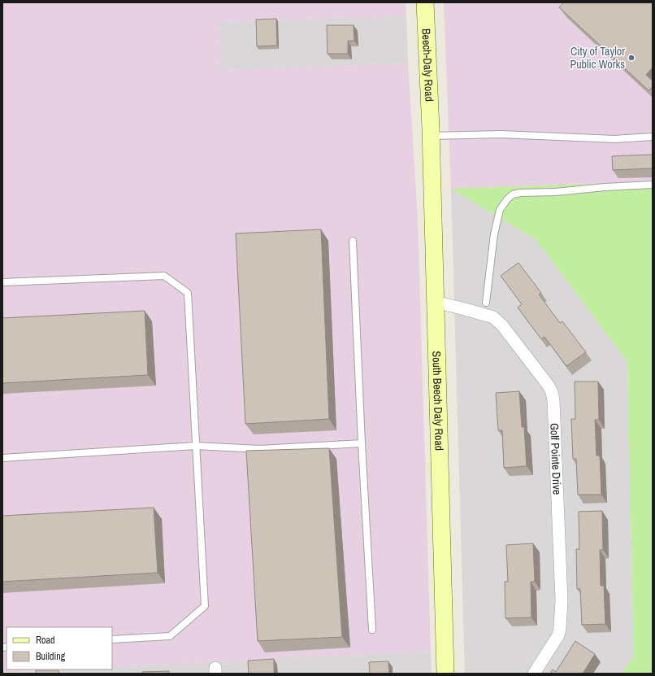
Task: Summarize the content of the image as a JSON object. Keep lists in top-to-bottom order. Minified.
{"streets":{"street":["Beech-Daly Road","South Beech Daly Road","Golf Pointe Drive"]},"crossings":[["Beech-Daly Road","South Beech Daly Road"],["South Beech Daly Road","Golf Pointe Drive"]],"places":["City of Taylor Public Works"],"legend":["Road","Building"]}
